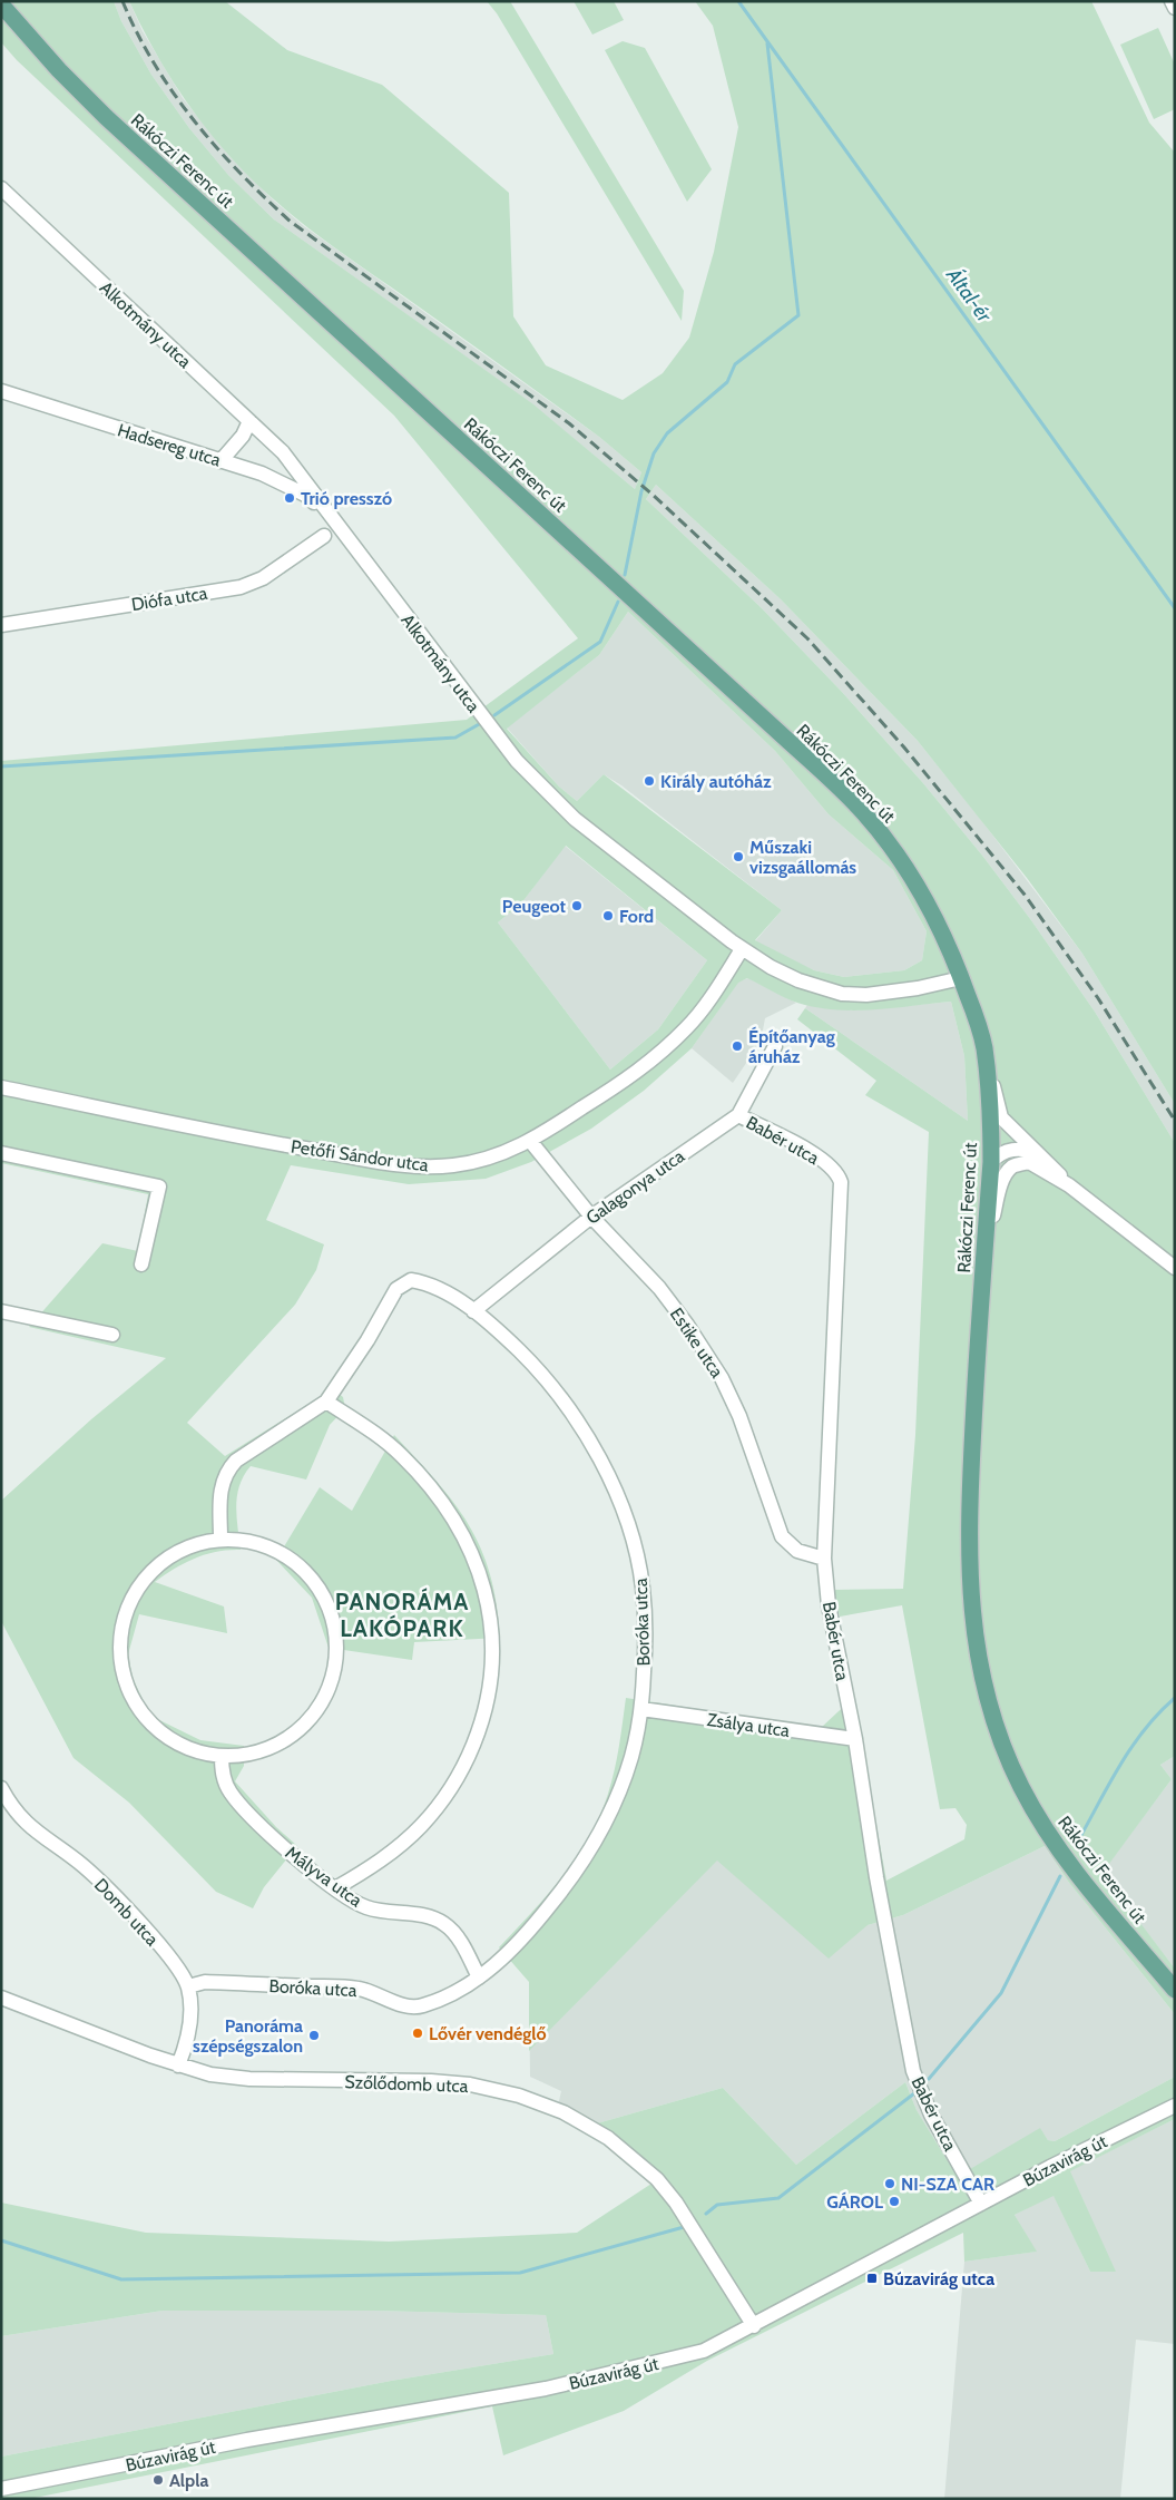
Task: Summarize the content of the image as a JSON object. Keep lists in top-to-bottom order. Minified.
{"streets":{"main road":["Rákóczi Ferenc út"],"street":["Alkotmány utca","Hadsereg utca","Diófa utca","Babér utca","Petőfi Sándor utca","Galagonya utca","Estike utca","Boróka utca","Zsálya utca","Mályva utca","Domb utca","Szőlődomb utca","Búzavirág út"]},"crossings":[["Rákóczi Ferenc út","Alkotmány utca"],["Alkotmány utca","Hadsereg utca"],["Alkotmány utca","Petőfi Sándor utca"],["Babér utca","Galagonya utca"],["Babér utca","Estike utca"],["Babér utca","Zsálya utca"],["Babér utca","Búzavirág út"],["Petőfi Sándor utca","Estike utca"],["Galagonya utca","Estike utca"],["Galagonya utca","Boróka utca"],["Boróka utca","Zsálya utca"],["Boróka utca","Mályva utca"],["Boróka utca","Domb utca"],["Domb utca","Szőlődomb utca"],["Szőlődomb utca","Búzavirág út"]],"districts":["PANORÁMA LAKÓPARK"],"water":["Által-ér"],"places":{"other":["Trió presszó","Király autóház","Műszaki vizsgaállomás","Peugeot","Ford","Építőanyag áruház","Lővér vendéglő","Panoráma szépségszalon","NI-SZA CAR","GÁROL","Alpla"],"transit":["Búzavirág utca"]}}
